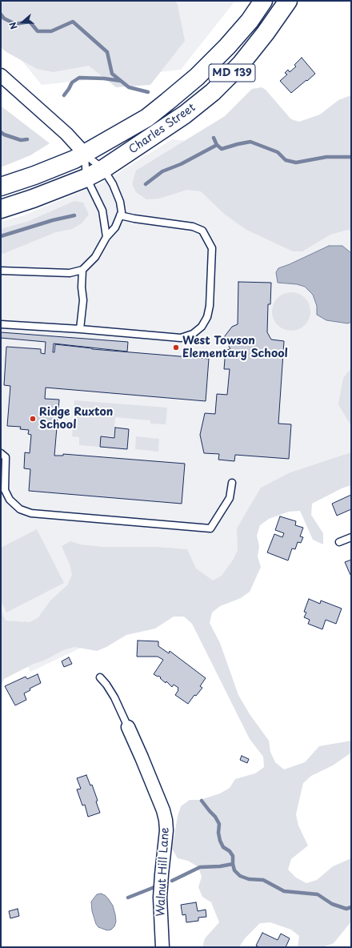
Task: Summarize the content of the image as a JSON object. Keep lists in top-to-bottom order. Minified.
{"streets":{"main road":["MD 139","Charles Street"],"street":["Walnut Hill Lane"]},"places":["West Towson Elementary School","Ridge Ruxton School"],"north":"left"}
